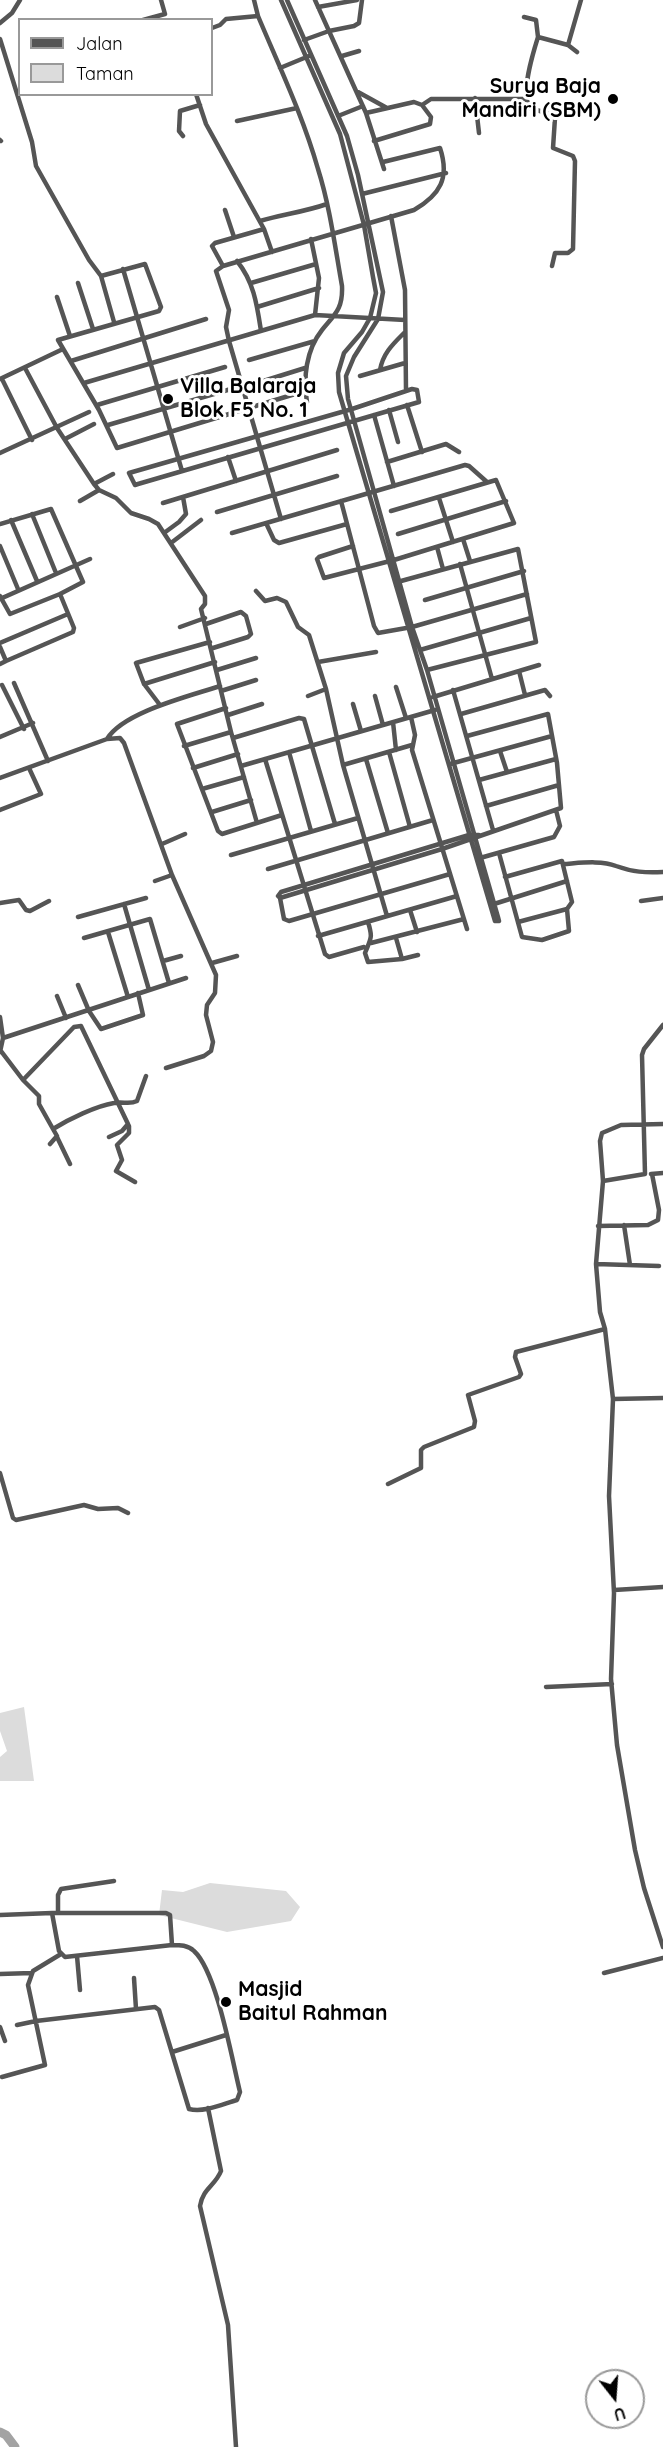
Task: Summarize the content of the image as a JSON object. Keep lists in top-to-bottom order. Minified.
{"places":["Surya Baja Mandiri (SBM)","Villa Balaraja Blok F5 No. 1","Masjid Baitul Rahman"],"legend":["Jalan","Taman"],"north":"bottom"}
